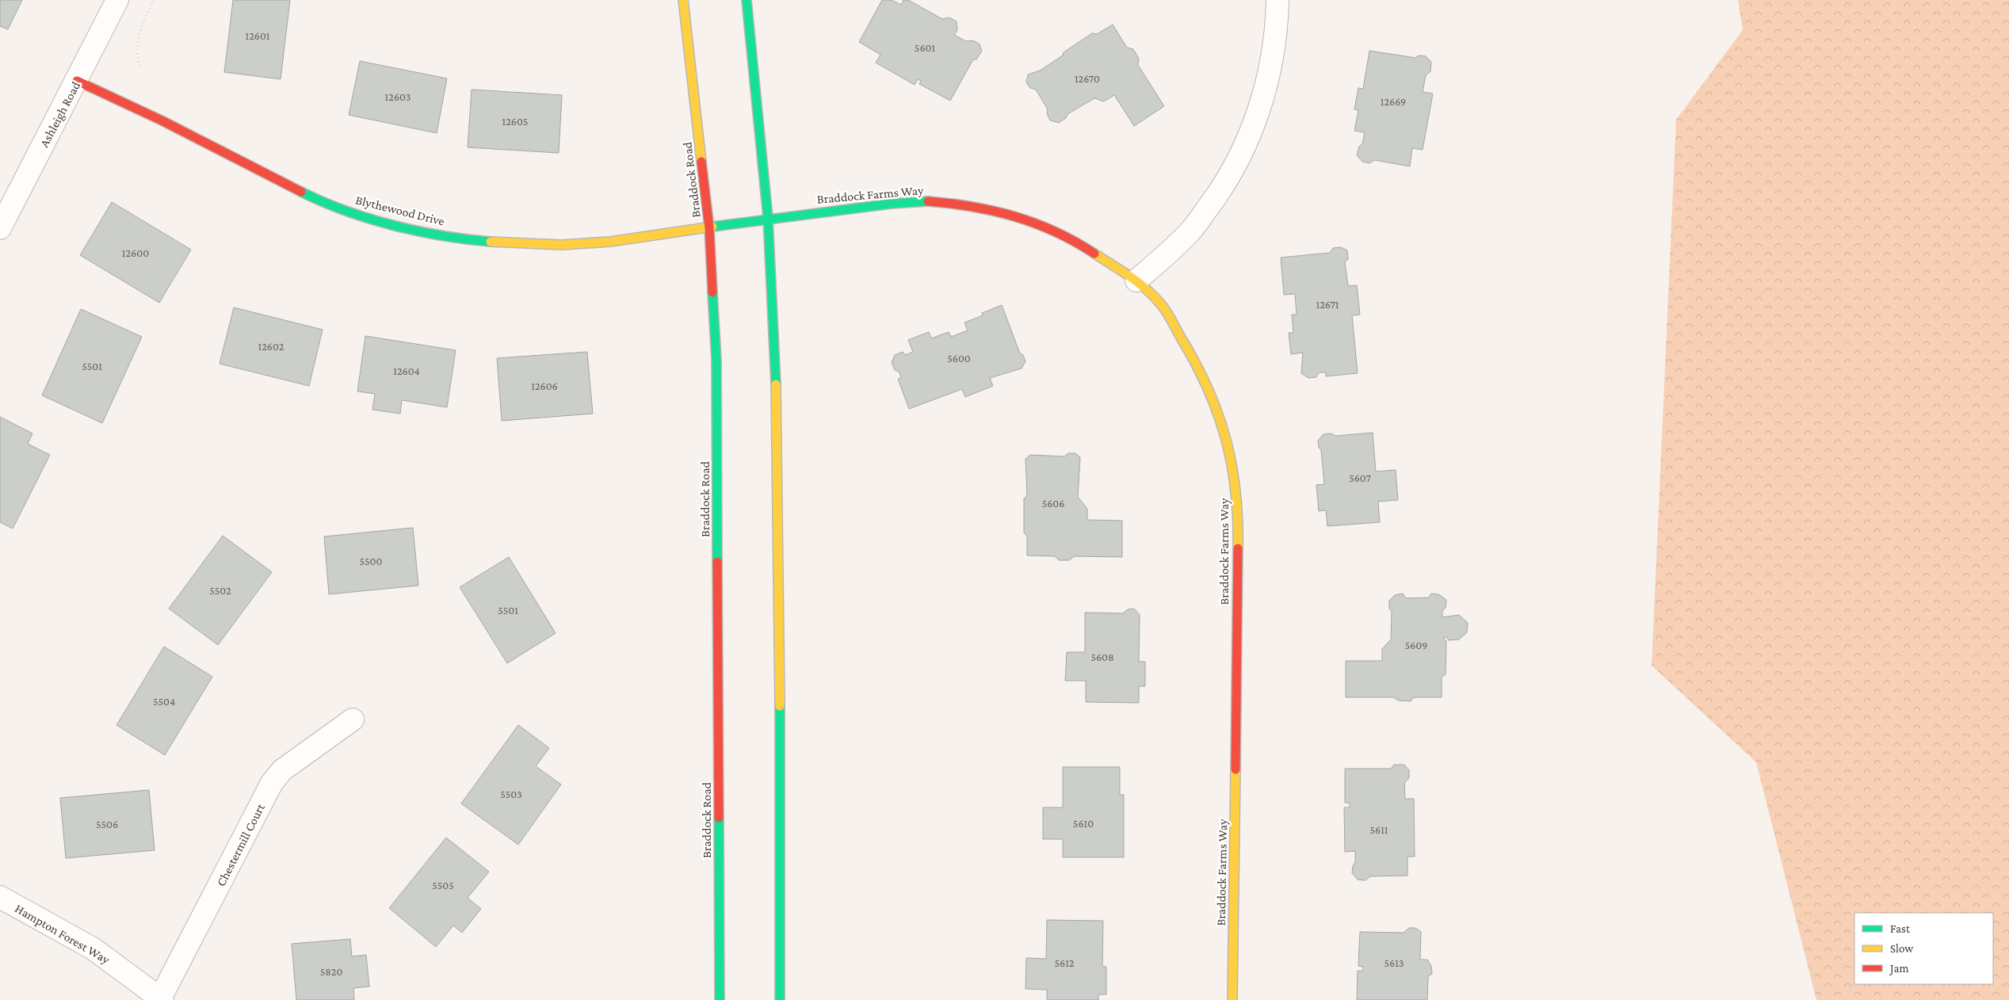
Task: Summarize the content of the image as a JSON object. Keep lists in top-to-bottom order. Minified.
{"streets":{"main road":["Braddock Road","Braddock Farms Way","Blythewood Drive"],"street":["Ashleigh Road","Chestermill Court","Hampton Forest Way"]},"crossings":[["Ashleigh Road","Blythewood Drive"],["Braddock Road","Blythewood Drive"],["Braddock Farms Way","Blythewood Drive"],["Chestermill Court","Hampton Forest Way"]],"house_numbers":["12601","5601","12670","12603","12669","12605","12600","12671","12602","5600","5501","12604","12606","5607","5606","5500","5502","5501","5609","5608","5504","5503","5610","5506","5611","5505","5612","5613","5820"],"legend":["Fast","Slow","Jam"]}
